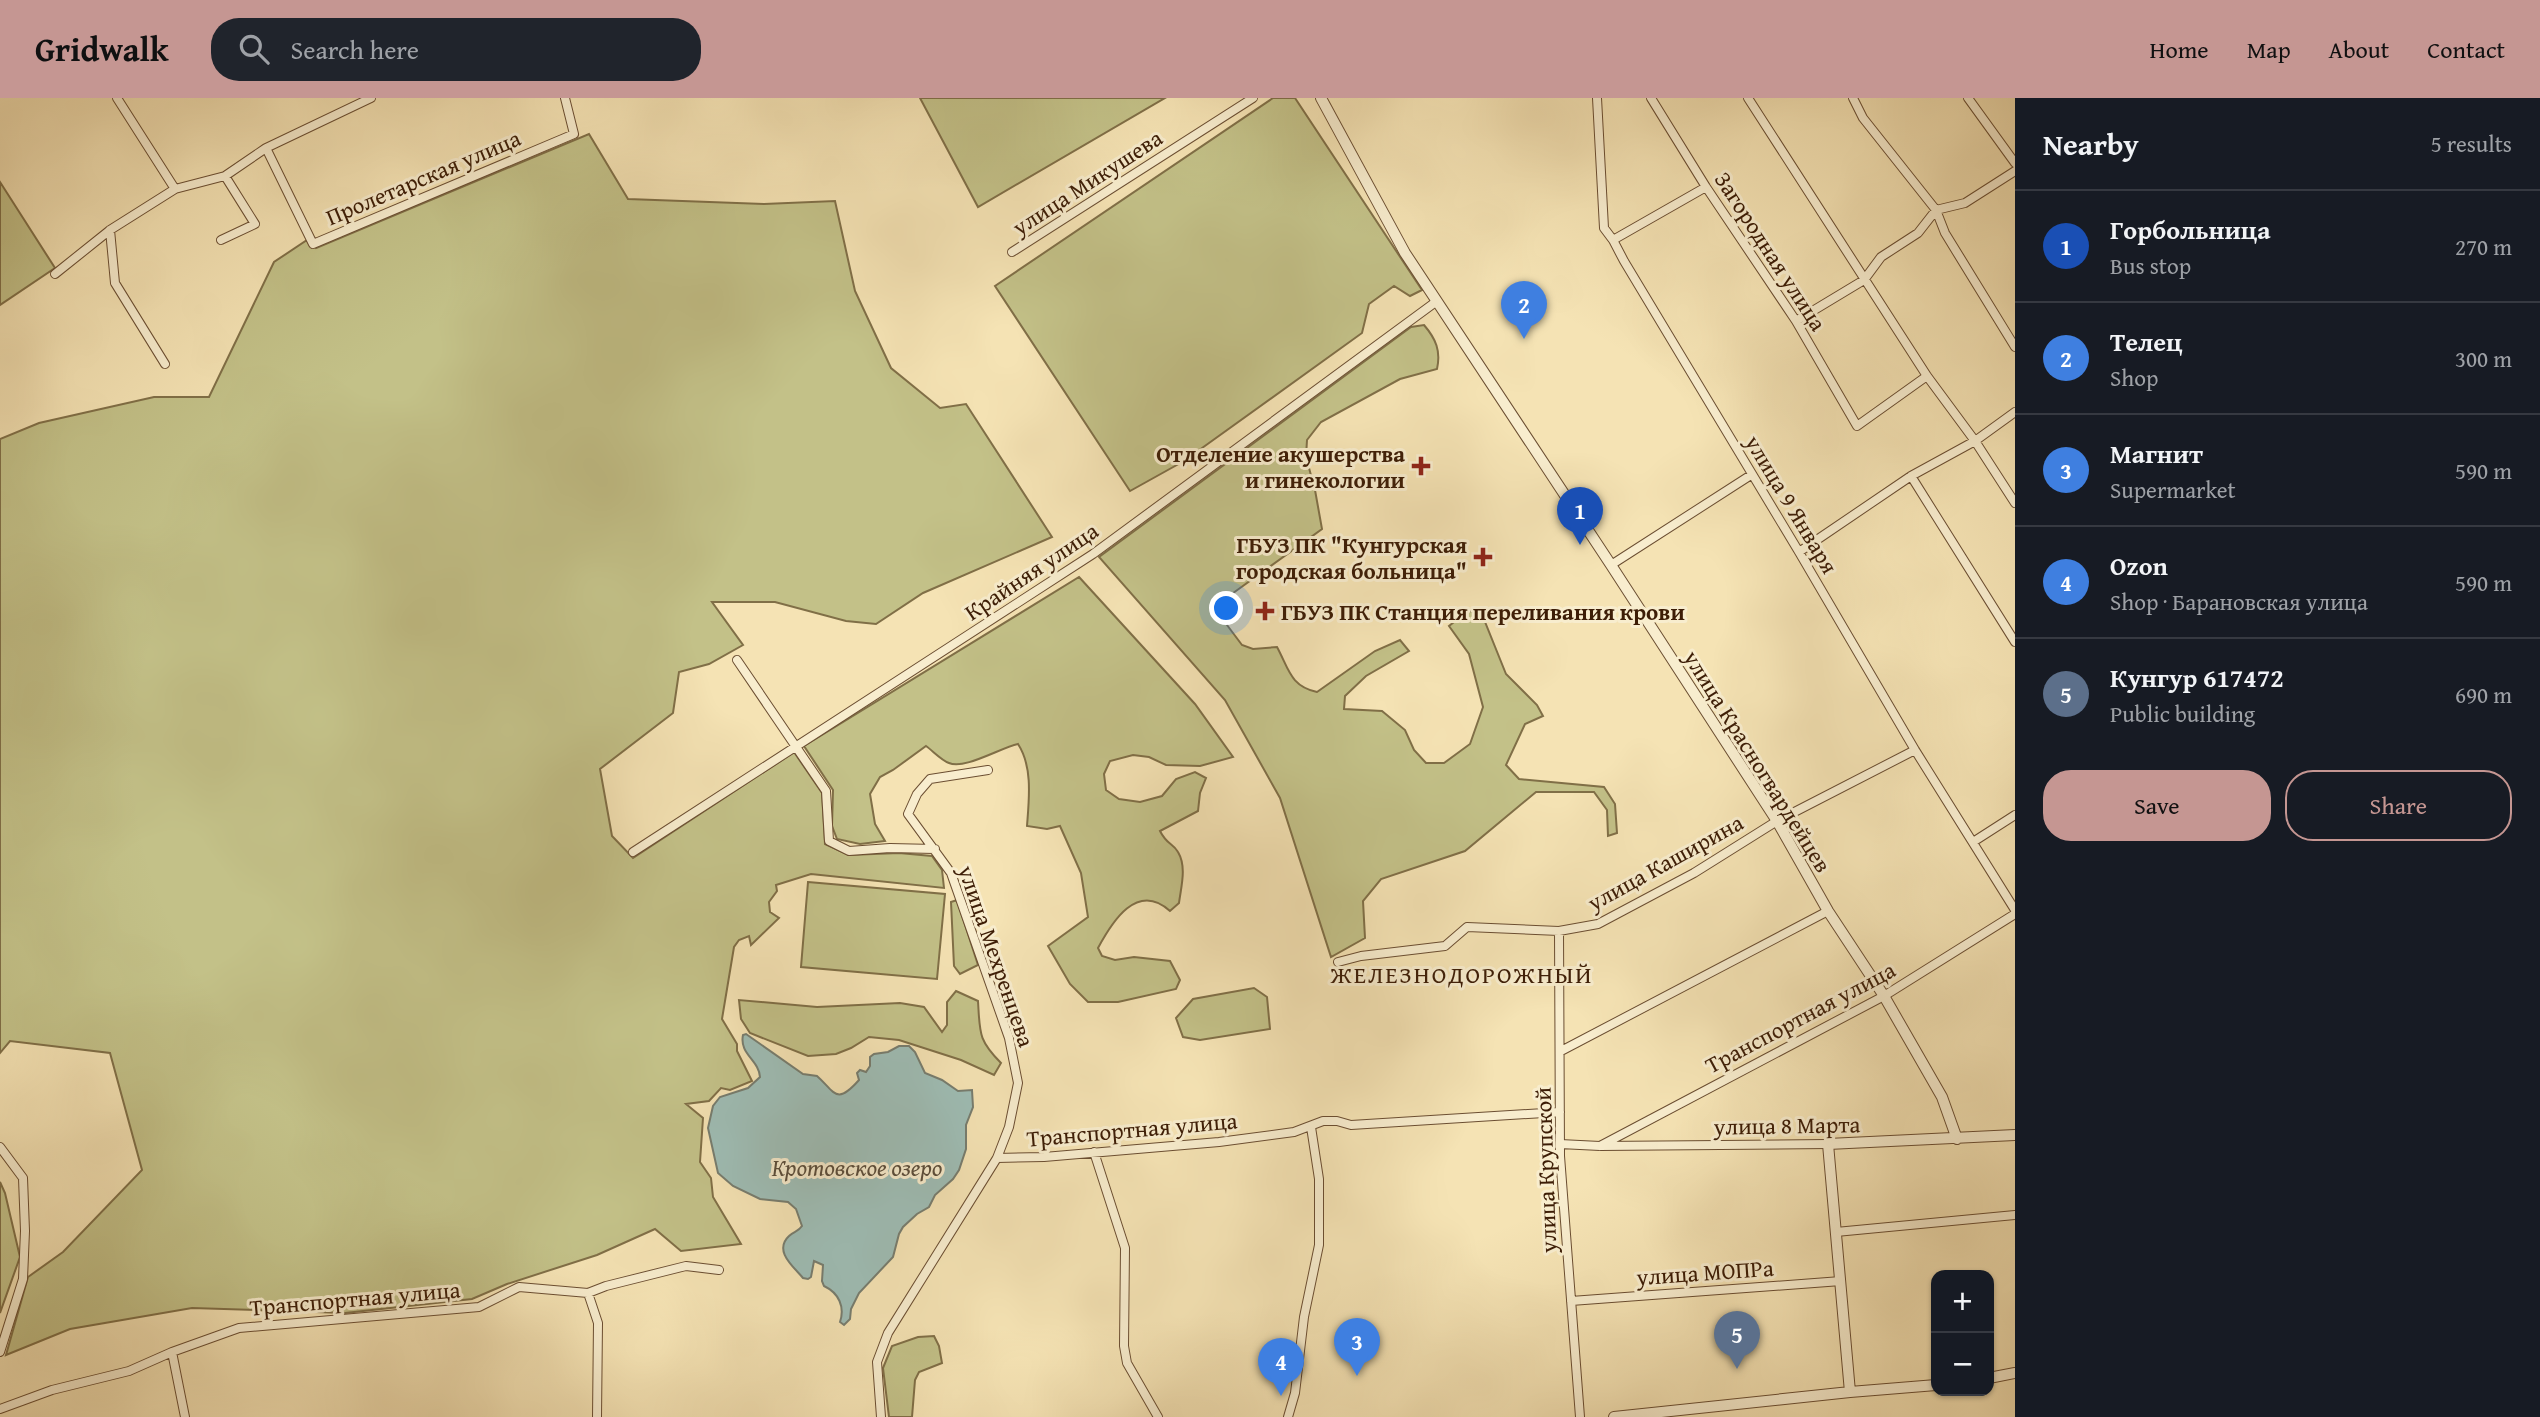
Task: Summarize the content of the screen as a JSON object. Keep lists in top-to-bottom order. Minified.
{"streets":{"street":["Пролетарская улица","улица Микушева","Загородная улица","улица 9 Января","Крайняя улица","улица Красногвардейцев","улица Каширина","улица Мехренцева","Транспортная улица","улица 8 Марта","улица Крупской","улица МОПРа"]},"crossings":[["улица 9 Января","улица Каширина"],["улица 9 Января","Транспортная улица"],["Крайняя улица","улица Красногвардейцев"],["Крайняя улица","улица Мехренцева"],["улица Красногвардейцев","улица Каширина"],["улица Красногвардейцев","Транспортная улица"],["улица Красногвардейцев","улица 8 Марта"],["улица Каширина","улица Крупской"],["улица Мехренцева","Транспортная улица"],["Транспортная улица","улица 8 Марта"],["Транспортная улица","улица Крупской"],["улица 8 Марта","улица Крупской"],["улица Крупской","улица МОПРа"]],"districts":["ЖЕЛЕЗНОДОРОЖНЫЙ"],"water":["Кротовское озеро"],"places":{"health":["Отделение акушерства и гинекологии","ГБУЗ ПК \"Кунгурская городская больница\"","ГБУЗ ПК Станция переливания крови"]},"page":{"header":"Gridwalk","search":"Search here","nav":["Home","Map","About","Contact"],"heading":["Nearby","5 results"],"list":[{"mark":"1","name":"Горбольница","note":"Bus stop","value":"270 m"},{"mark":"2","name":"Телец","note":"Shop","value":"300 m"},{"mark":"3","name":"Магнит","note":"Supermarket","value":"590 m"},{"mark":"4","name":"Ozon","note":"Shop · Барановская улица","value":"590 m"},{"mark":"5","name":"Кунгур 617472","note":"Public building","value":"690 m"}],"pins":["2","1","5","3","4"],"buttons":["Save","Share"],"map_buttons":["+","−"]}}
